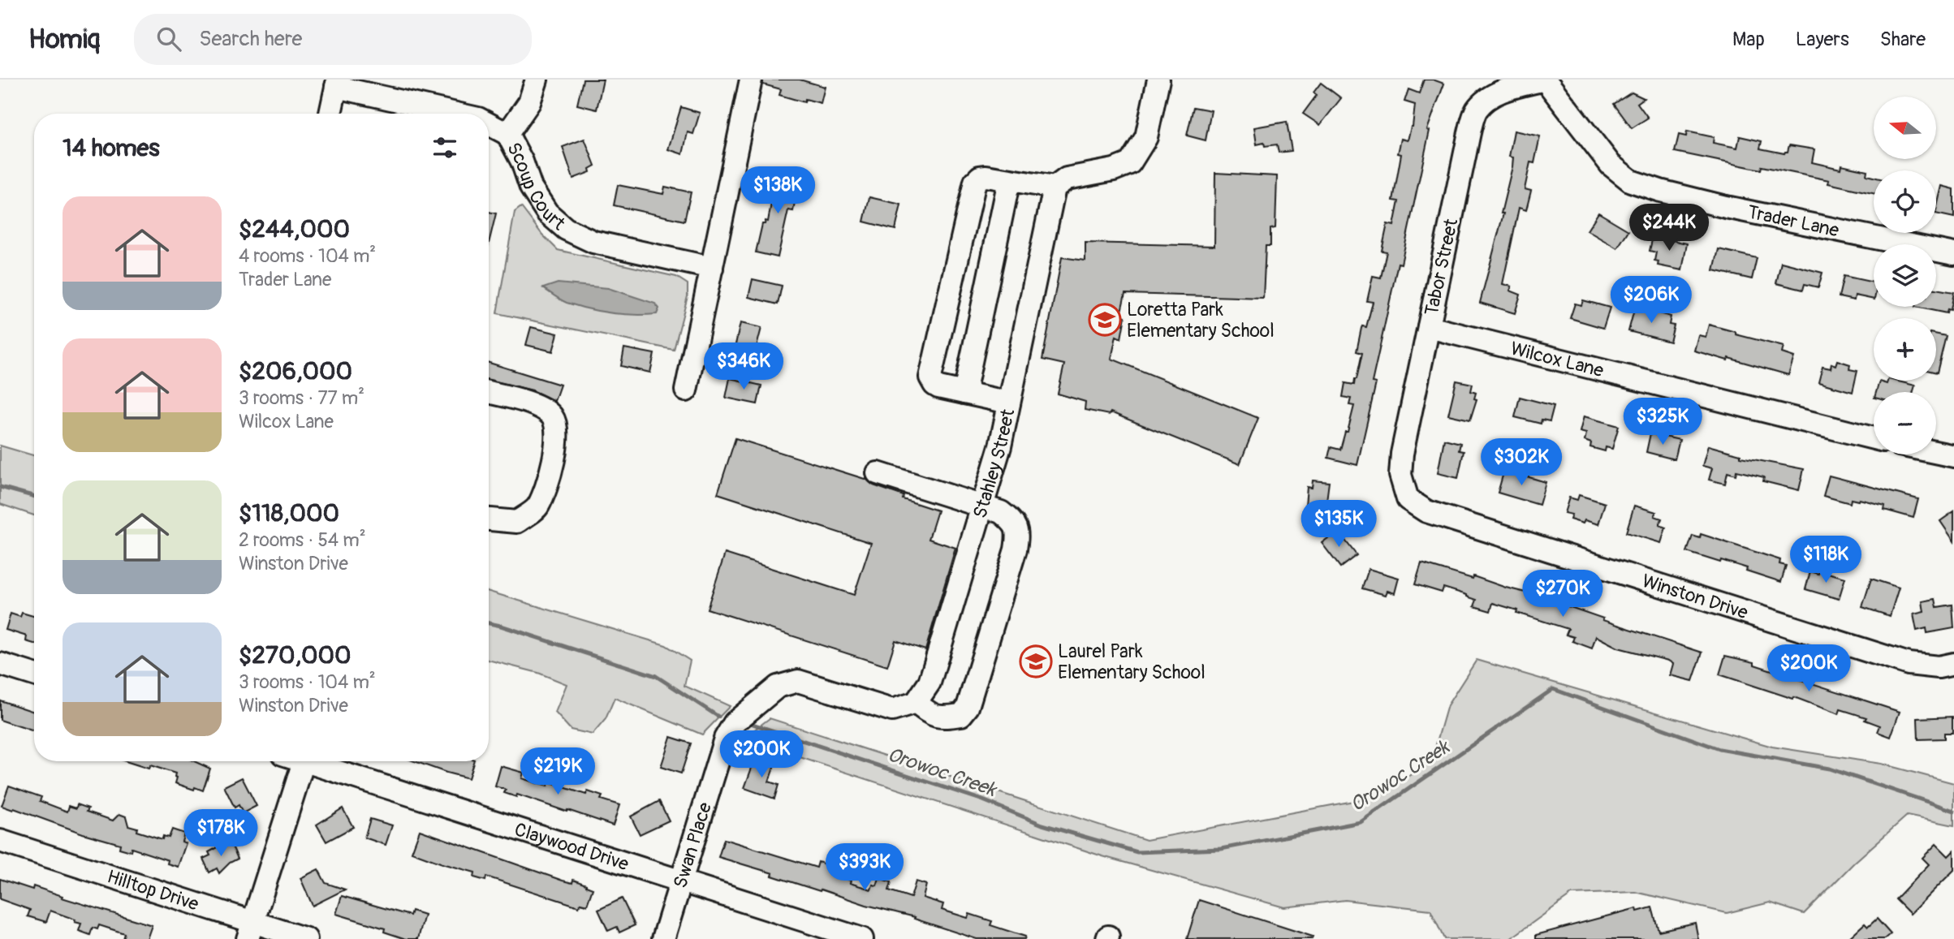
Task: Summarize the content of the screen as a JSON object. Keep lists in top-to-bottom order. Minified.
{"streets":{"street":["Scoup Court","Trader Lane","Tabor Street","Wilcox Lane","Stahley Street","Winston Drive","Swan Place","Claywood Drive","Hilltop Drive"]},"crossings":[["Trader Lane","Tabor Street"],["Tabor Street","Wilcox Lane"],["Tabor Street","Winston Drive"],["Stahley Street","Swan Place"],["Swan Place","Claywood Drive"]],"water":["Orowoc Creek"],"places":{"school or university":["Loretta Park Elementary School","Laurel Park Elementary School"]},"north":"left","page":{"header":"Homiq","search":"Search here","nav":["Map","Layers","Share"],"map_buttons":["+","−"],"heading":"14 homes","price":["$138K","$244K","$206K","$346K","$325K","$302K","$135K","$118K","$270K","$200K","$200K","$219K","$178K","$393K"],"list":[{"name":"$244,000","note":"4 rooms · 104 m² · Trader Lane"},{"name":"$206,000","note":"3 rooms · 77 m² · Wilcox Lane"},{"name":"$118,000","note":"2 rooms · 54 m² · Winston Drive"},{"name":"$270,000","note":"3 rooms · 104 m² · Winston Drive"}]}}
